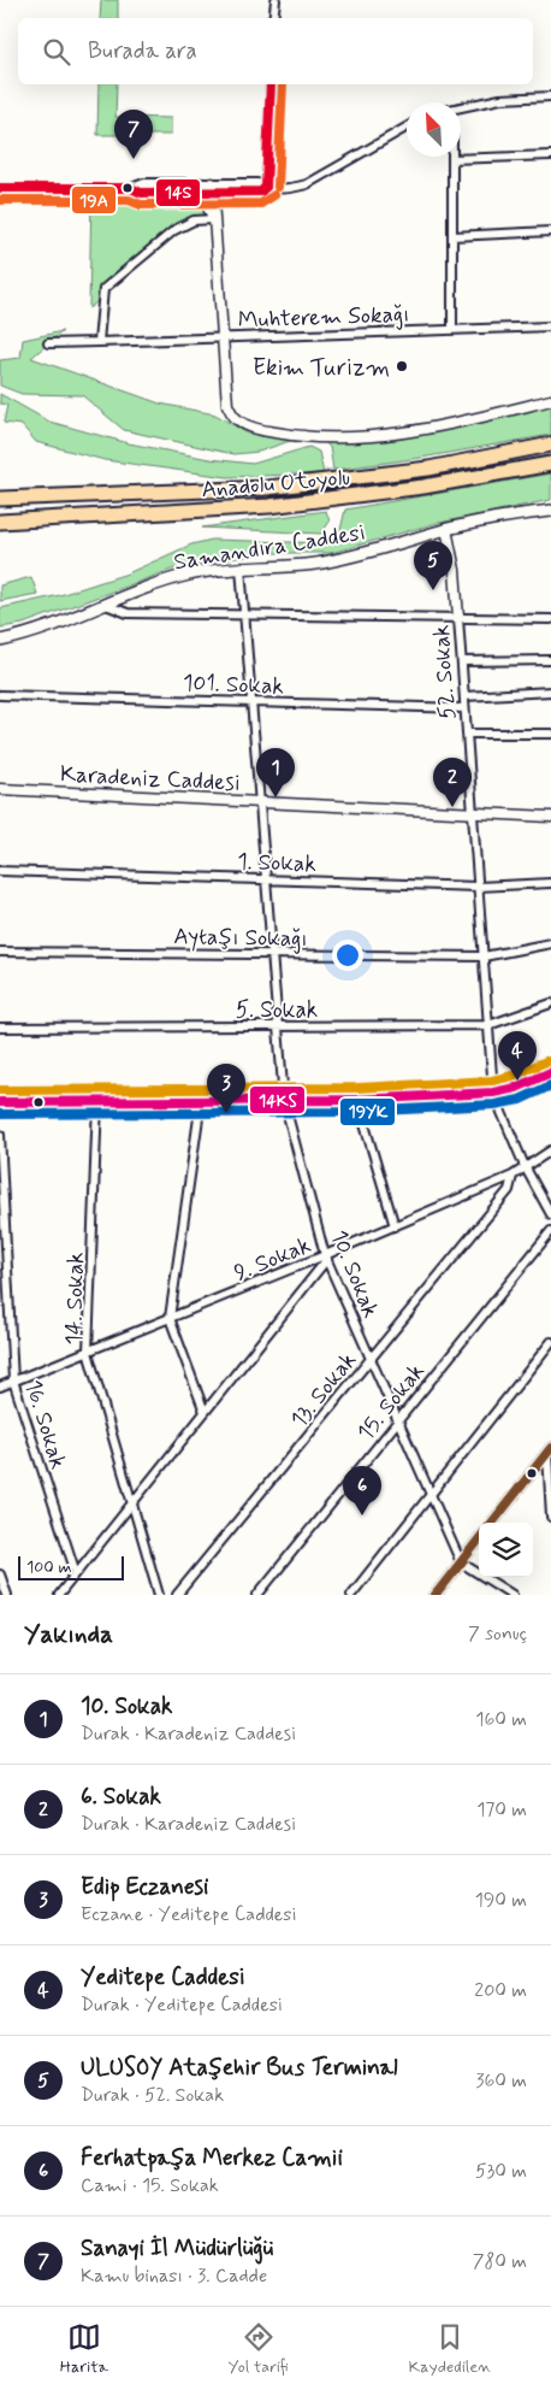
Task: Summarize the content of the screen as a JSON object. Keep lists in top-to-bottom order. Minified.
{"streets":{"highway":["Anadolu Otoyolu"],"main road":["Samandıra Caddesi"],"street":["Muhterem Sokağı","52. Sokak","101. Sokak","Karadeniz Caddesi","1. Sokak","Aytaşı Sokağı","5. Sokak","9. Sokak","10. Sokak","14. Sokak","13. Sokak","15. Sokak","16. Sokak"]},"crossings":[["Samandıra Caddesi","52. Sokak"],["Samandıra Caddesi","10. Sokak"],["52. Sokak","101. Sokak"],["52. Sokak","Karadeniz Caddesi"],["52. Sokak","1. Sokak"],["52. Sokak","Aytaşı Sokağı"],["52. Sokak","5. Sokak"],["52. Sokak","9. Sokak"],["101. Sokak","10. Sokak"],["Karadeniz Caddesi","10. Sokak"],["1. Sokak","10. Sokak"],["Aytaşı Sokağı","10. Sokak"],["5. Sokak","10. Sokak"],["9. Sokak","10. Sokak"],["9. Sokak","14. Sokak"],["9. Sokak","13. Sokak"],["9. Sokak","16. Sokak"],["10. Sokak","13. Sokak"],["10. Sokak","15. Sokak"]],"places":["Ekim Turizm"],"lines":["transit line 14S","transit line 19A","transit line 14KS","transit line 19YK"],"scale_bar":"100 m","north":"top left","page":{"search":"Burada ara","pins":["7","5","1","2","4","3","6"],"scale":"100 m","heading":["Yakında","7 sonuç"],"list":[{"mark":"1","name":"10. Sokak","note":"Durak · Karadeniz Caddesi","value":"160 m"},{"mark":"2","name":"6. Sokak","note":"Durak · Karadeniz Caddesi","value":"170 m"},{"mark":"3","name":"Edip Eczanesi","note":"Eczane · Yeditepe Caddesi","value":"190 m"},{"mark":"4","name":"Yeditepe Caddesi","note":"Durak · Yeditepe Caddesi","value":"200 m"},{"mark":"5","name":"ULUSOY Ataşehir Bus Terminal","note":"Durak · 52. Sokak","value":"360 m"},{"mark":"6","name":"Ferhatpaşa Merkez Camii","note":"Cami · 15. Sokak","value":"530 m"},{"mark":"7","name":"Sanayi İl Müdürlüğü","note":"Kamu binası · 3. Cadde","value":"780 m"}],"nav":["Harita","Yol tarifi","Kaydedilen"]}}
